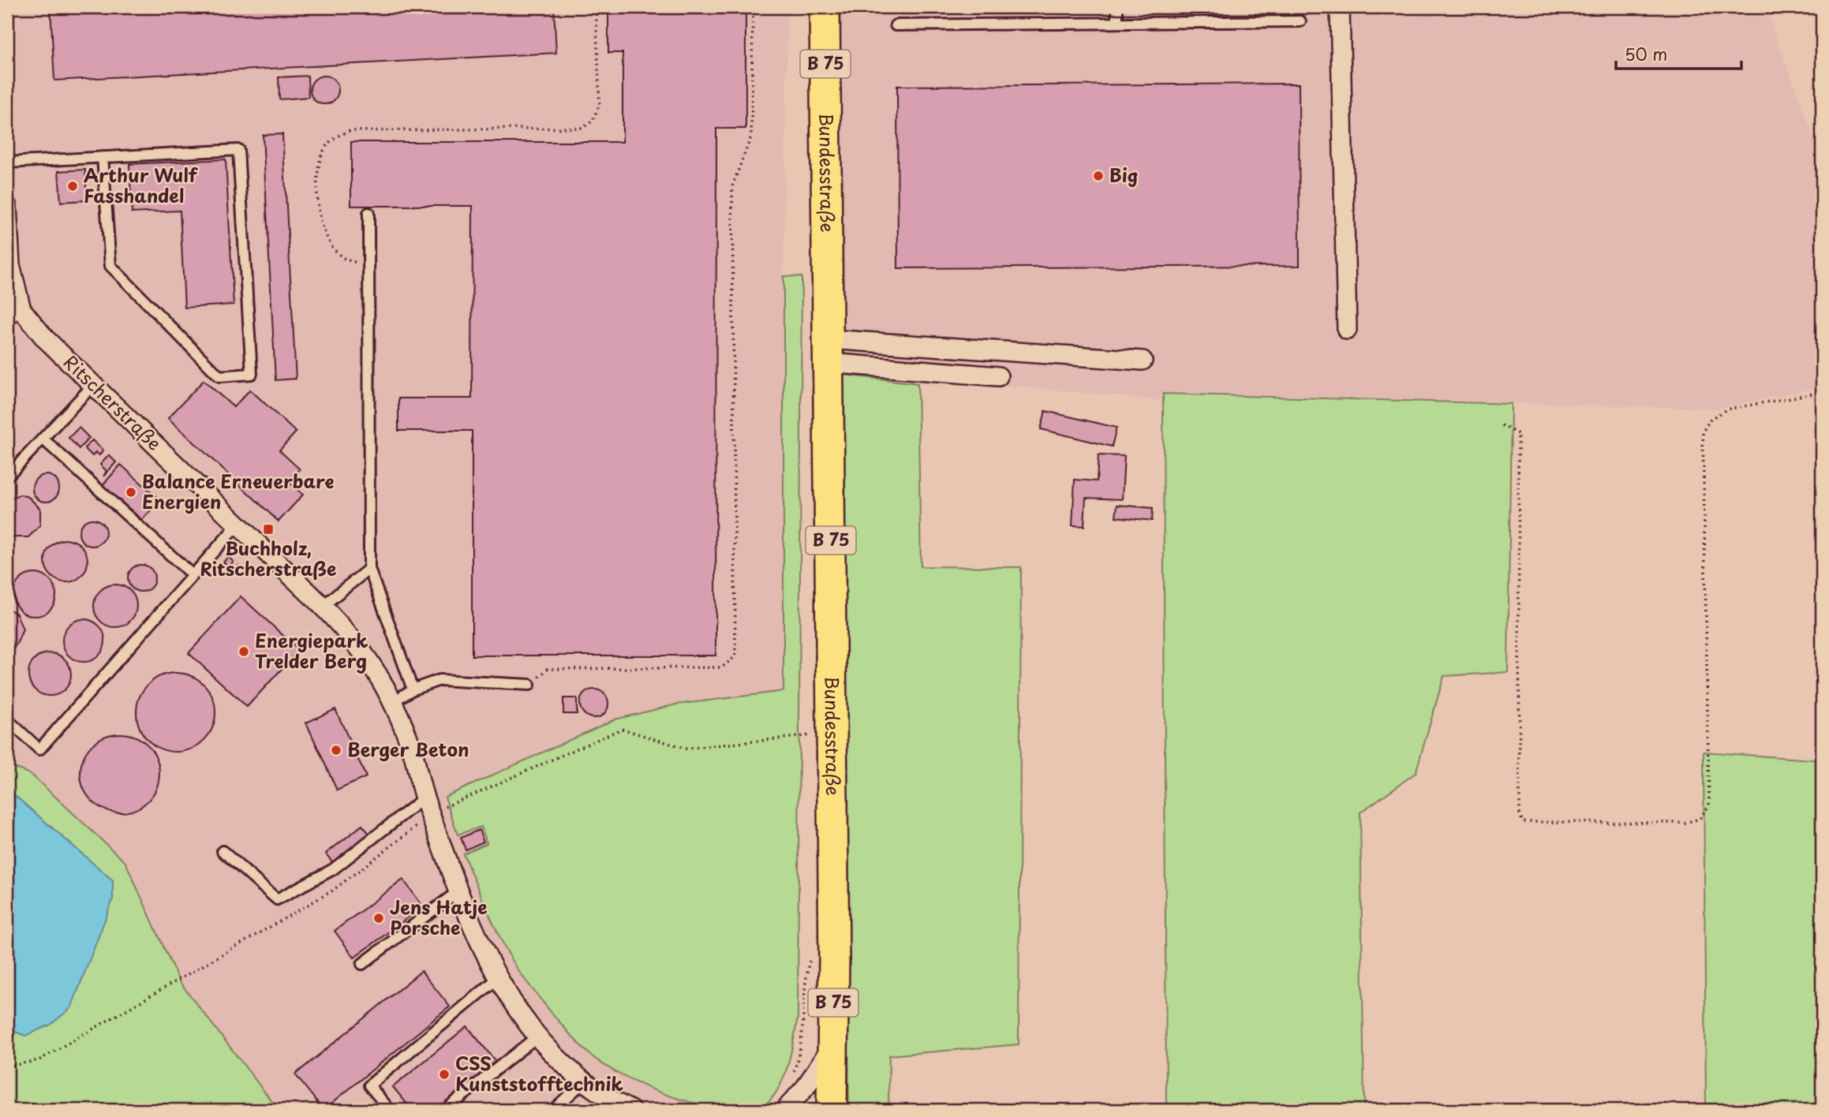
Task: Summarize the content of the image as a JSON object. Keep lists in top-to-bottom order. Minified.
{"streets":{"main road":["B 75","Bundesstraße"],"street":["Ritscherstraße"]},"places":{"other":["Big","Arthur Wulf Fasshandel","Balance Erneuerbare Energien","Energiepark Trelder Berg","Berger Beton","Jens Hatje Porsche","CSS Kunststofftechnik"],"transit":["Buchholz, Ritscherstraße"]},"scale_bar":"50 m"}
